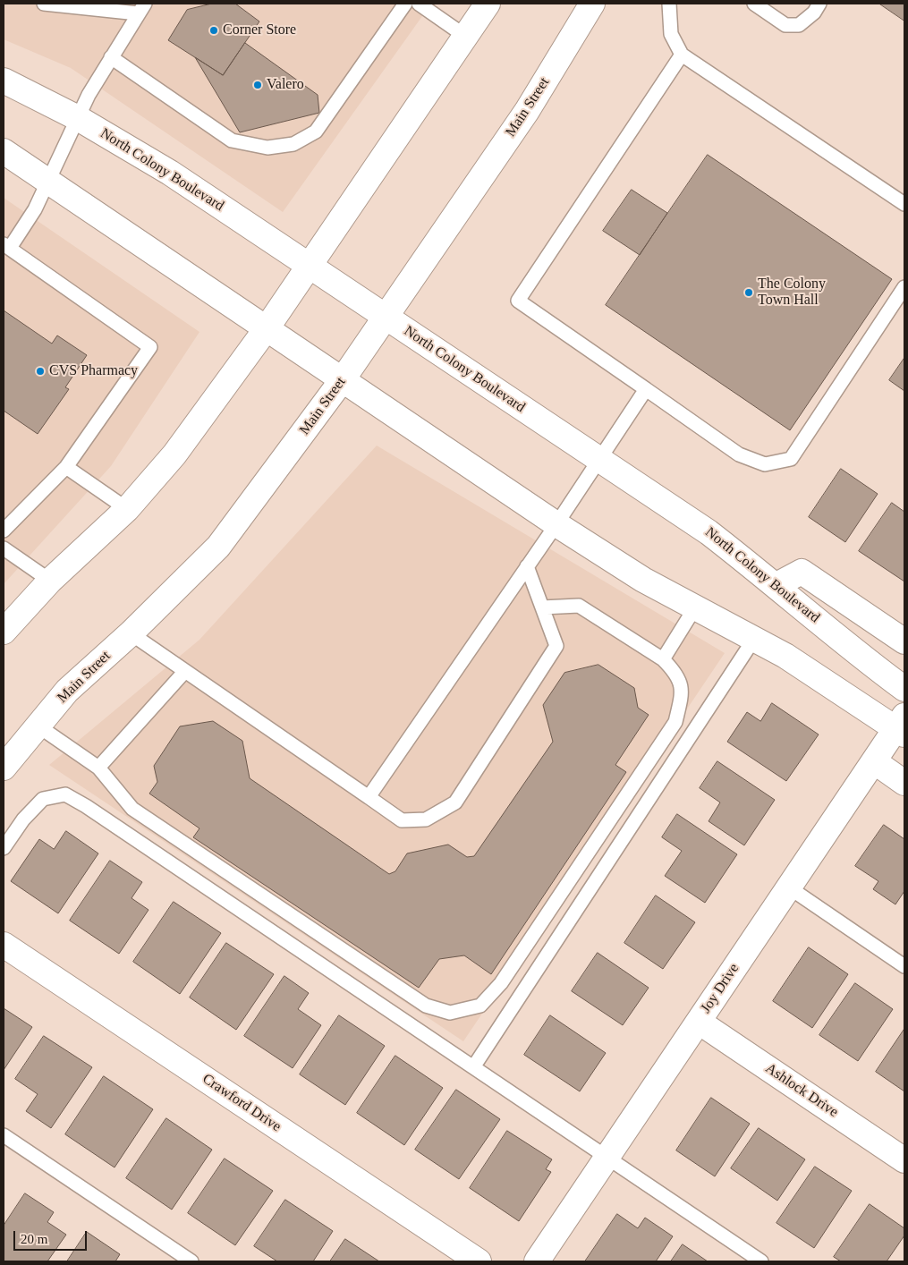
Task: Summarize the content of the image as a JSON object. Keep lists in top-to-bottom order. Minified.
{"streets":{"main road":["Main Street","North Colony Boulevard","Joy Drive","Ashlock Drive","Crawford Drive"]},"crossings":[["Main Street","North Colony Boulevard"],["Joy Drive","Ashlock Drive"]],"places":["Corner Store","Valero","The Colony Town Hall","CVS Pharmacy"],"scale_bar":"20 m"}
